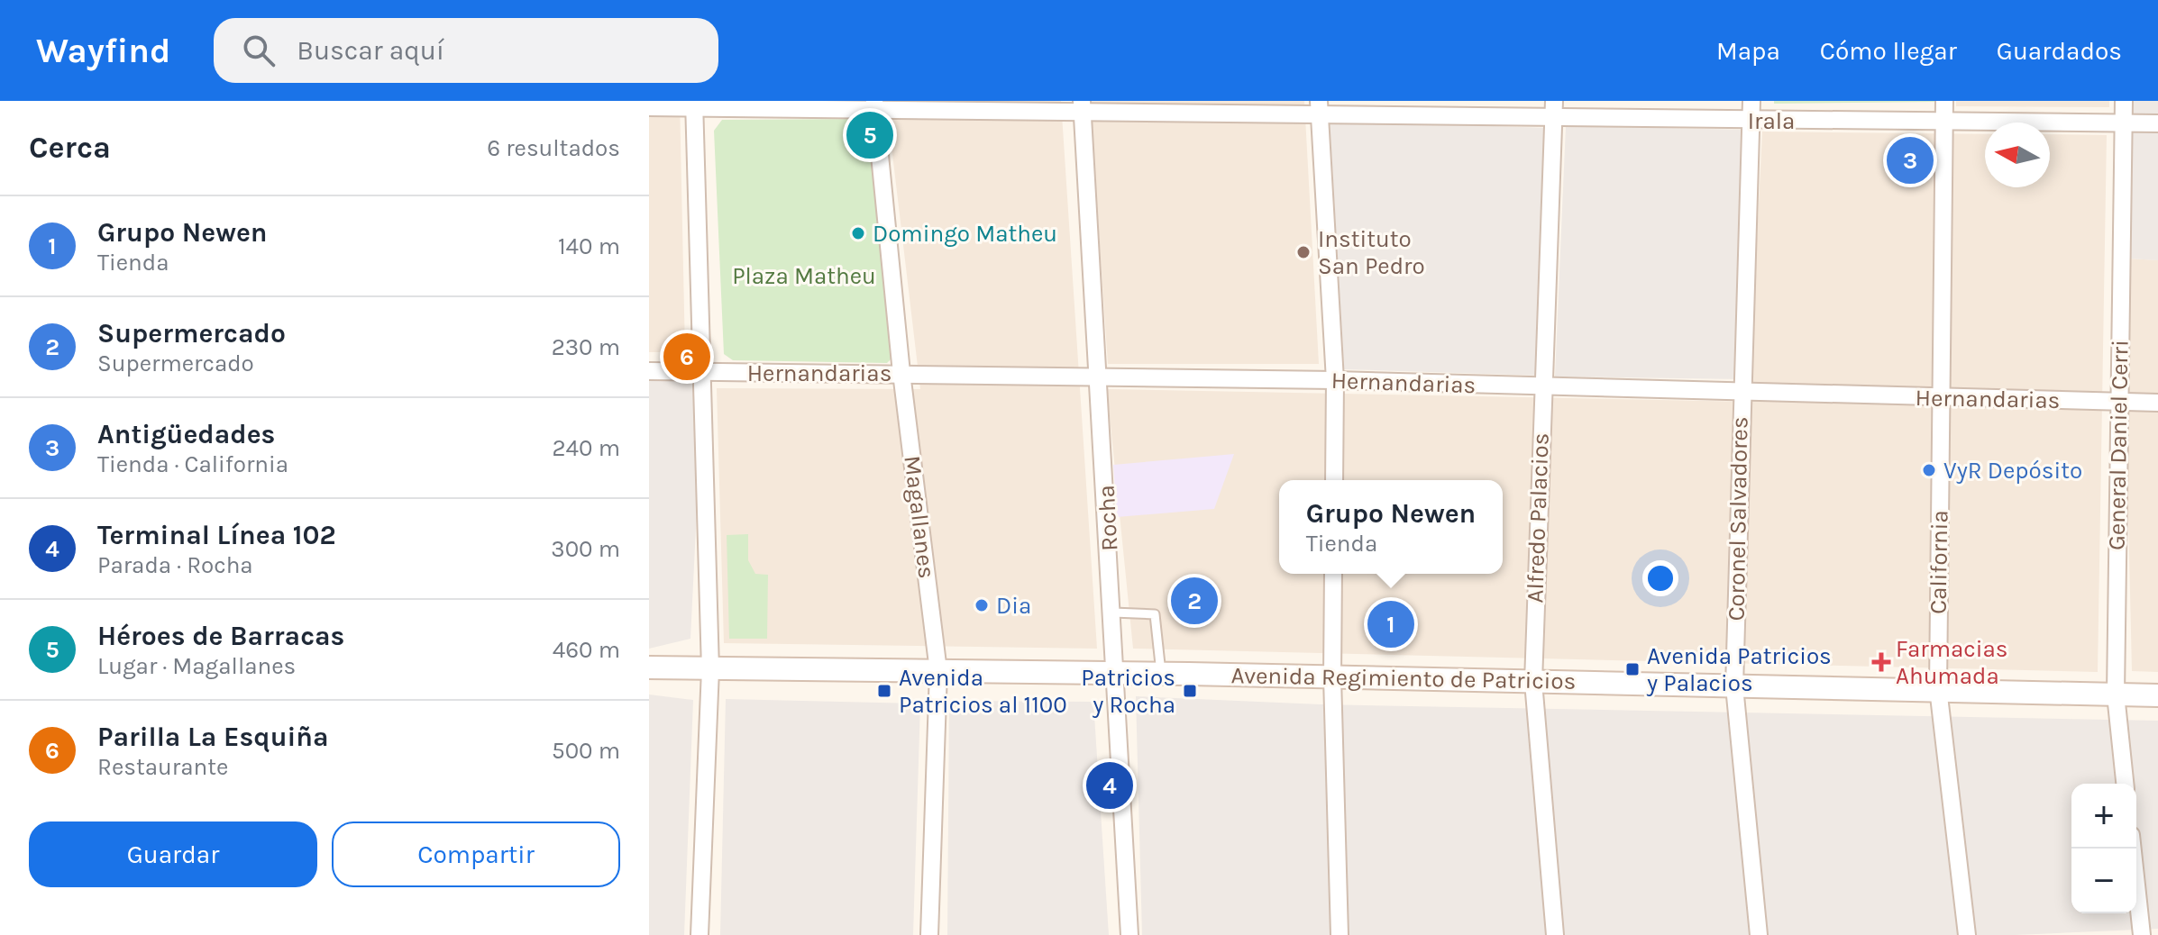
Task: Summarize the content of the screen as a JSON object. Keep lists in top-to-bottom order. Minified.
{"streets":{"main road":["Avenida Regimiento de Patricios"],"street":["Irala","Hernandarias","General Daniel Cerri","Magallanes","Rocha","Alfredo Palacios","Coronel Salvadores","California"]},"crossings":[["Irala","General Daniel Cerri"],["Irala","Magallanes"],["Irala","Rocha"],["Irala","Alfredo Palacios"],["Irala","Coronel Salvadores"],["Irala","California"],["Hernandarias","General Daniel Cerri"],["Hernandarias","Magallanes"],["Hernandarias","Rocha"],["Hernandarias","Alfredo Palacios"],["Hernandarias","Coronel Salvadores"],["Hernandarias","California"],["General Daniel Cerri","Avenida Regimiento de Patricios"],["Magallanes","Avenida Regimiento de Patricios"],["Rocha","Avenida Regimiento de Patricios"],["Alfredo Palacios","Avenida Regimiento de Patricios"],["Coronel Salvadores","Avenida Regimiento de Patricios"],["California","Avenida Regimiento de Patricios"]],"parks":["Plaza Matheu"],"places":{"other":["Domingo Matheu","Instituto San Pedro","VyR Depósito","Dia"],"health":["Farmacias Ahumada"],"transit":["Avenida Patricios y Palacios","Avenida Patricios al 1100","Patricios y Rocha"]},"north":"left","page":{"header":"Wayfind","search":"Buscar aquí","nav":["Mapa","Cómo llegar","Guardados"],"heading":["Cerca","6 resultados"],"pins":["5","3","6","2","1","4"],"list":[{"mark":"1","name":"Grupo Newen","note":"Tienda","value":"140 m"},{"mark":"2","name":"Supermercado","note":"Supermercado","value":"230 m"},{"mark":"3","name":"Antigüedades","note":"Tienda · California","value":"240 m"},{"mark":"4","name":"Terminal Línea 102","note":"Parada · Rocha","value":"300 m"},{"mark":"5","name":"Héroes de Barracas","note":"Lugar · Magallanes","value":"460 m"},{"mark":"6","name":"Parilla La Esquiña","note":"Restaurante","value":"500 m"}],"popup":["Grupo Newen","Tienda"],"map_buttons":["+","−"],"buttons":["Guardar","Compartir"]}}
